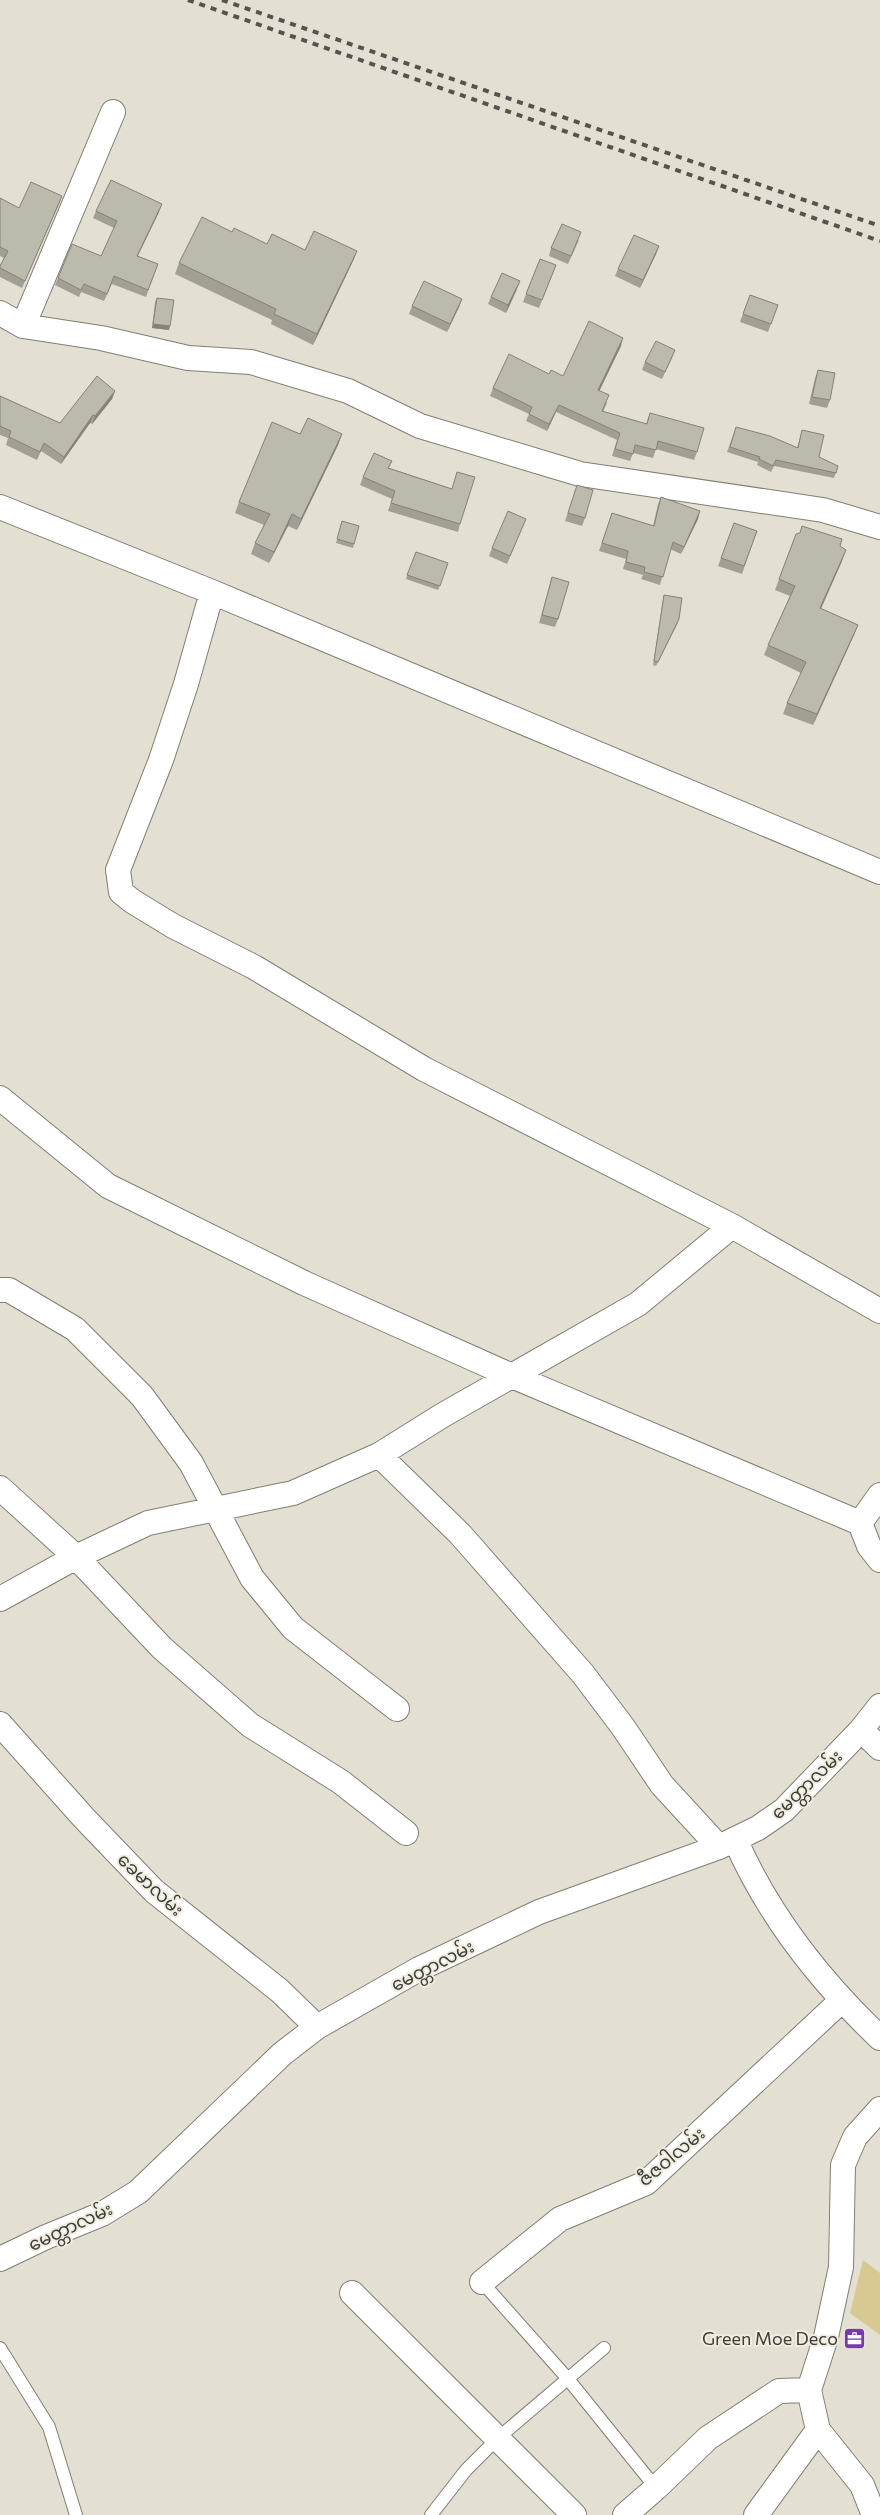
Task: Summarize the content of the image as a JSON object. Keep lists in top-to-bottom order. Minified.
{"streets":{"street":["မေတ္တာလမ်း","ခေမာလမ်း","ဇီဇဝါလမ်း"]},"crossings":[["မေတ္တာလမ်း","ခေမာလမ်း"]],"places":{"office":["Green Moe Deco"]}}
